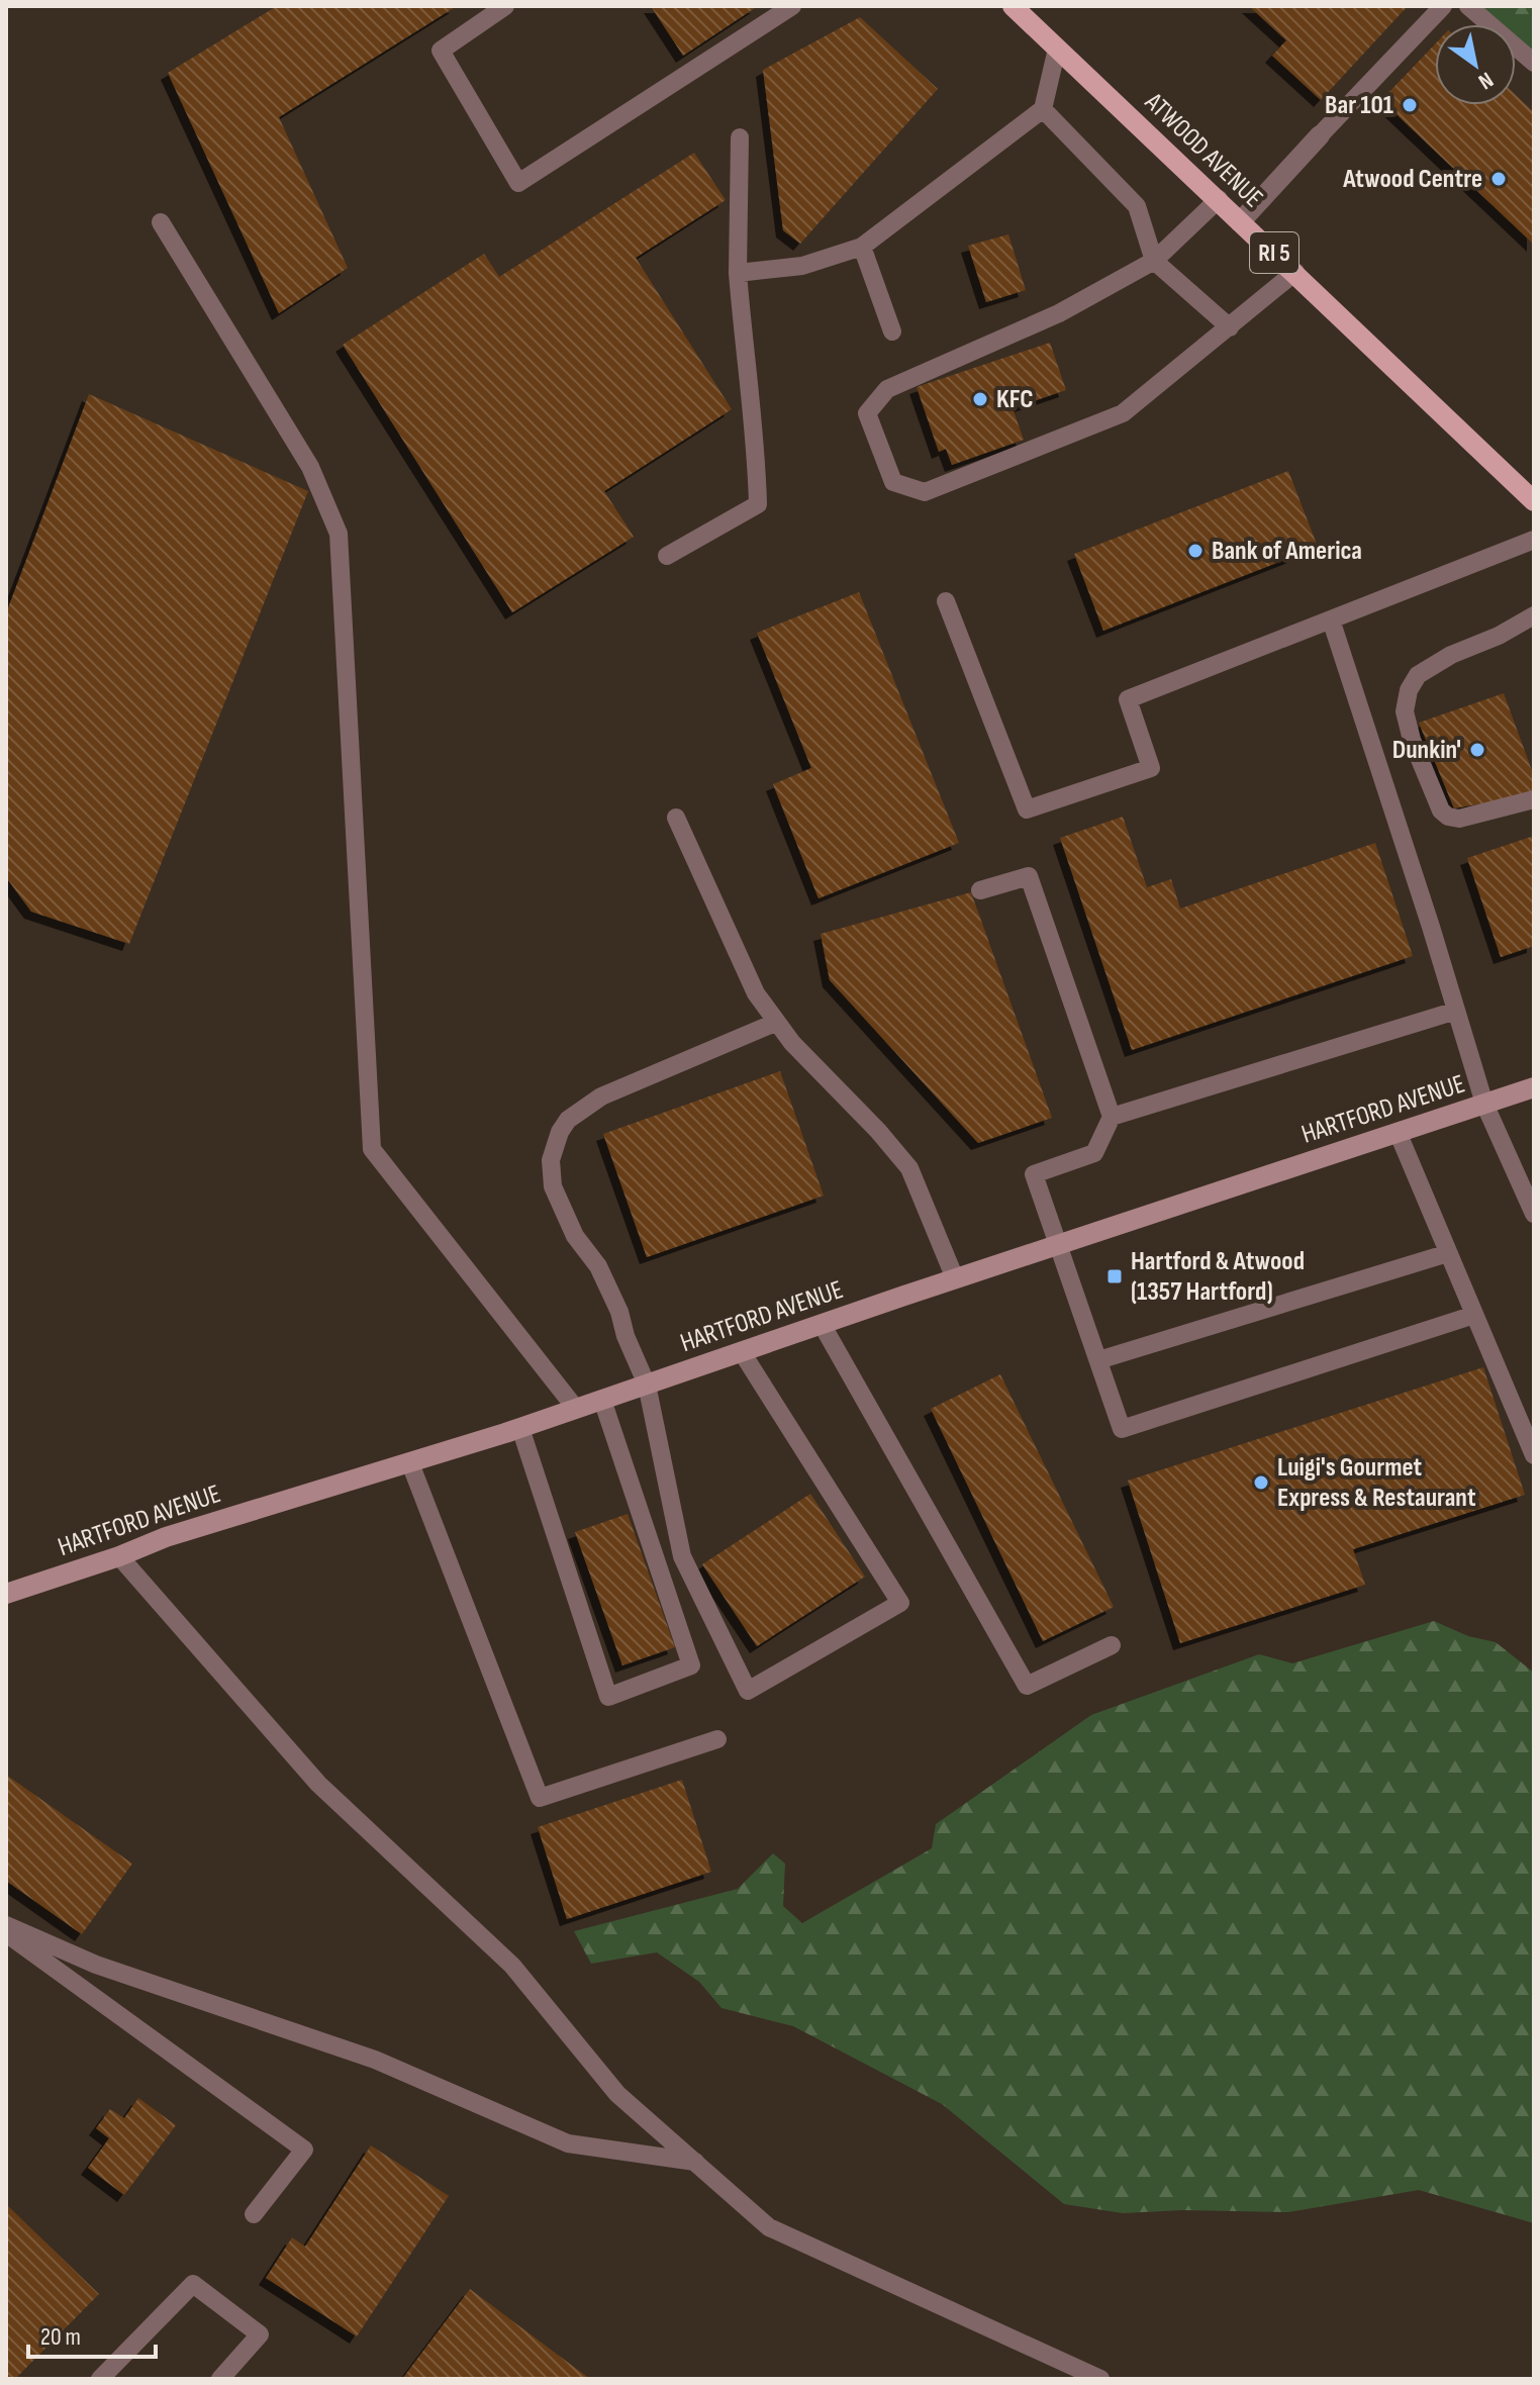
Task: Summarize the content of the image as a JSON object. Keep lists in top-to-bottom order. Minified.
{"streets":{"main road":["ATWOOD AVENUE","RI 5","HARTFORD AVENUE"]},"places":{"other":["Bar 101","Atwood Centre","KFC","Bank of America","Dunkin'","Luigi's Gourmet Express & Restaurant"],"transit":["Hartford & Atwood (1357 Hartford)"]},"scale_bar":"20 m","north":"bottom right"}
